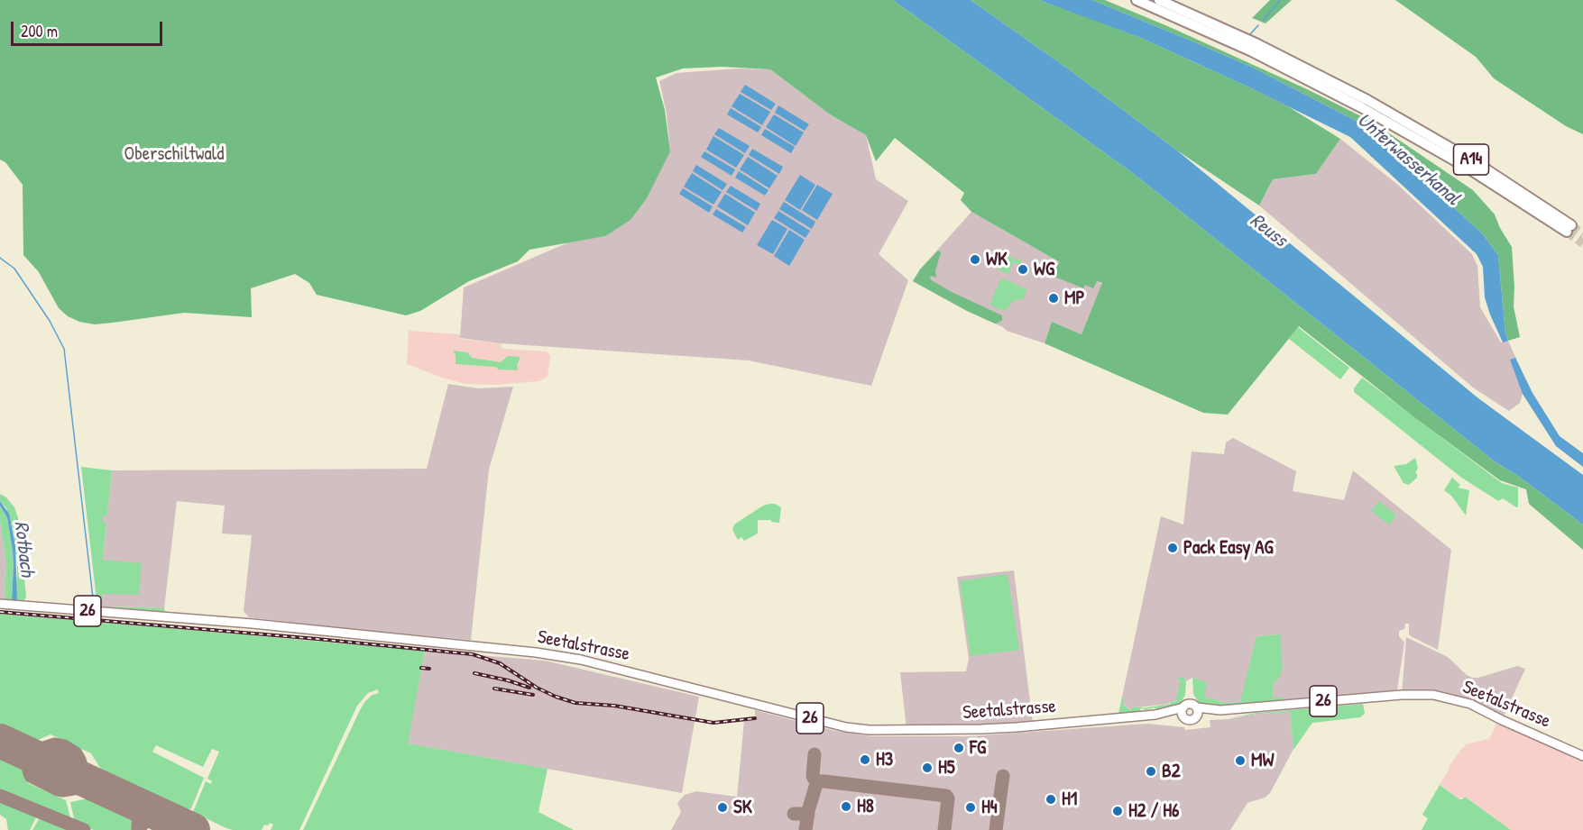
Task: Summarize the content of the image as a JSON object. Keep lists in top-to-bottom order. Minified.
{"streets":{"highway":["A14"],"main road":["26","Seetalstrasse"]},"water":["Unterwasserkanal","Reuss","Rotbach"],"parks":["Oberschiltwald"],"places":["WK","WG","MP","Pack Easy AG","FG","H3","MW","H5","B2","H1","H8","SK","H4","H2 / H6"],"scale_bar":"200 m"}
